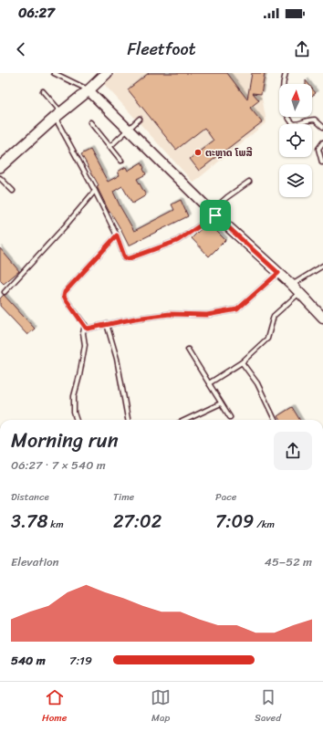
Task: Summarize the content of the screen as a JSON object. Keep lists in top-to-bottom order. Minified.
{"places":["ຕະຫຼາດ ໂພສີ"],"north":"top","page":{"status":"06:27","header":"Fleetfoot","heading":["Morning run","06:27 · 7 × 540 m"],"stats":[["Distance","3.78 km"],["Time","27:02"],["Pace","7:09 /km"]],"chart":["Elevation","45–52 m"],"list":[{"name":"540 m","note":"7:19"}],"tabs":["Home","Map","Saved"]}}
